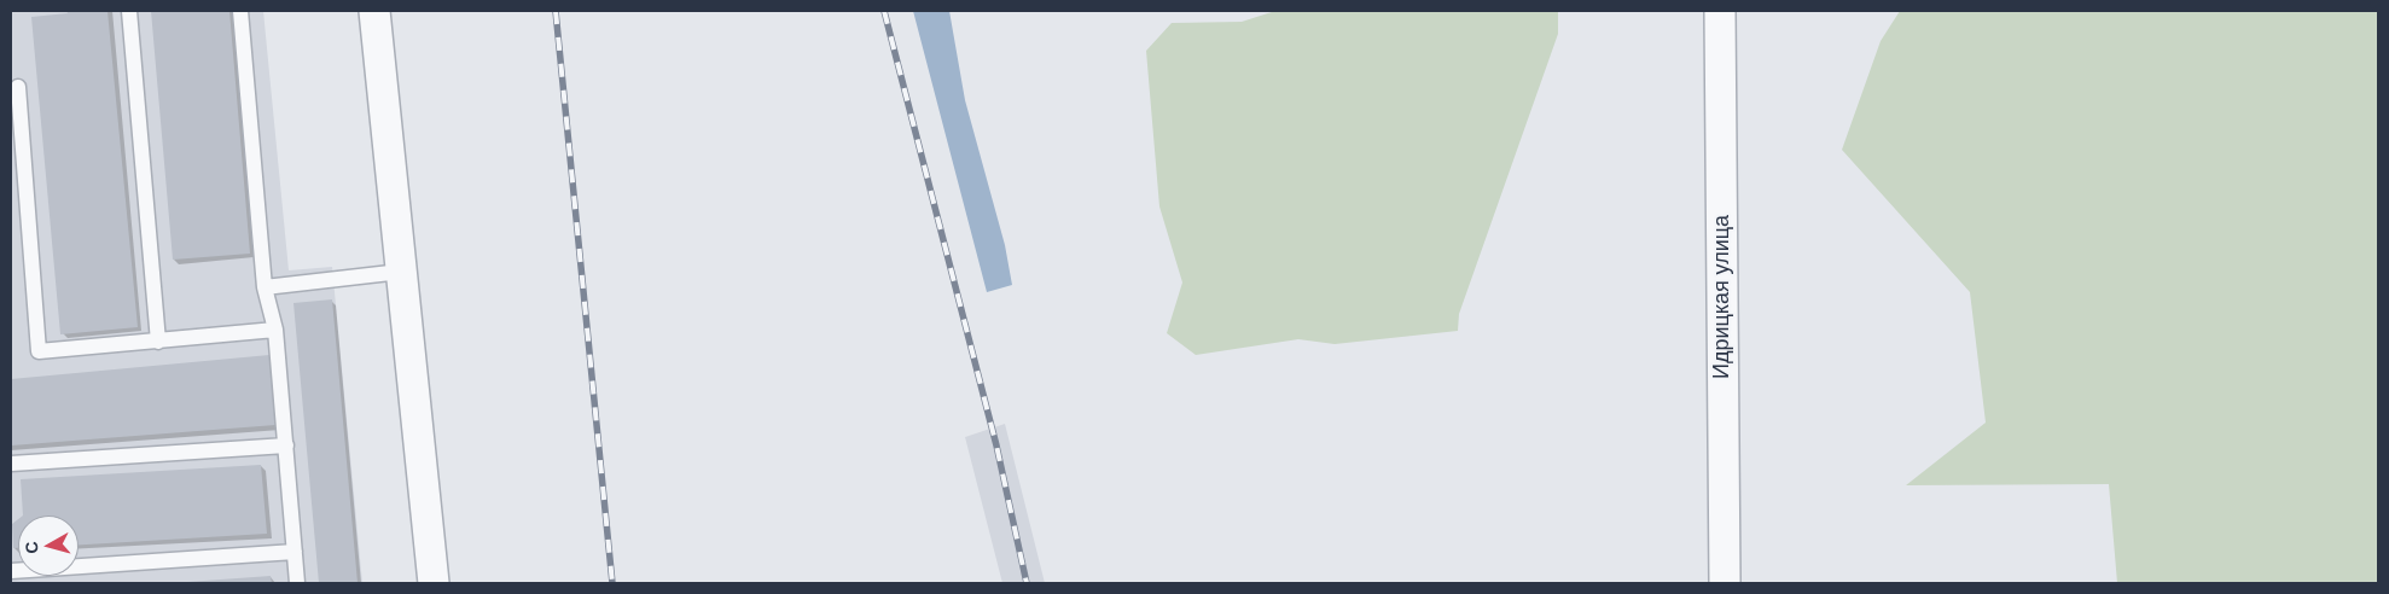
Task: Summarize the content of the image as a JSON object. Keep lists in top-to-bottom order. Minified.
{"streets":{"street":["Идрицкая улица"]},"north":"left"}
